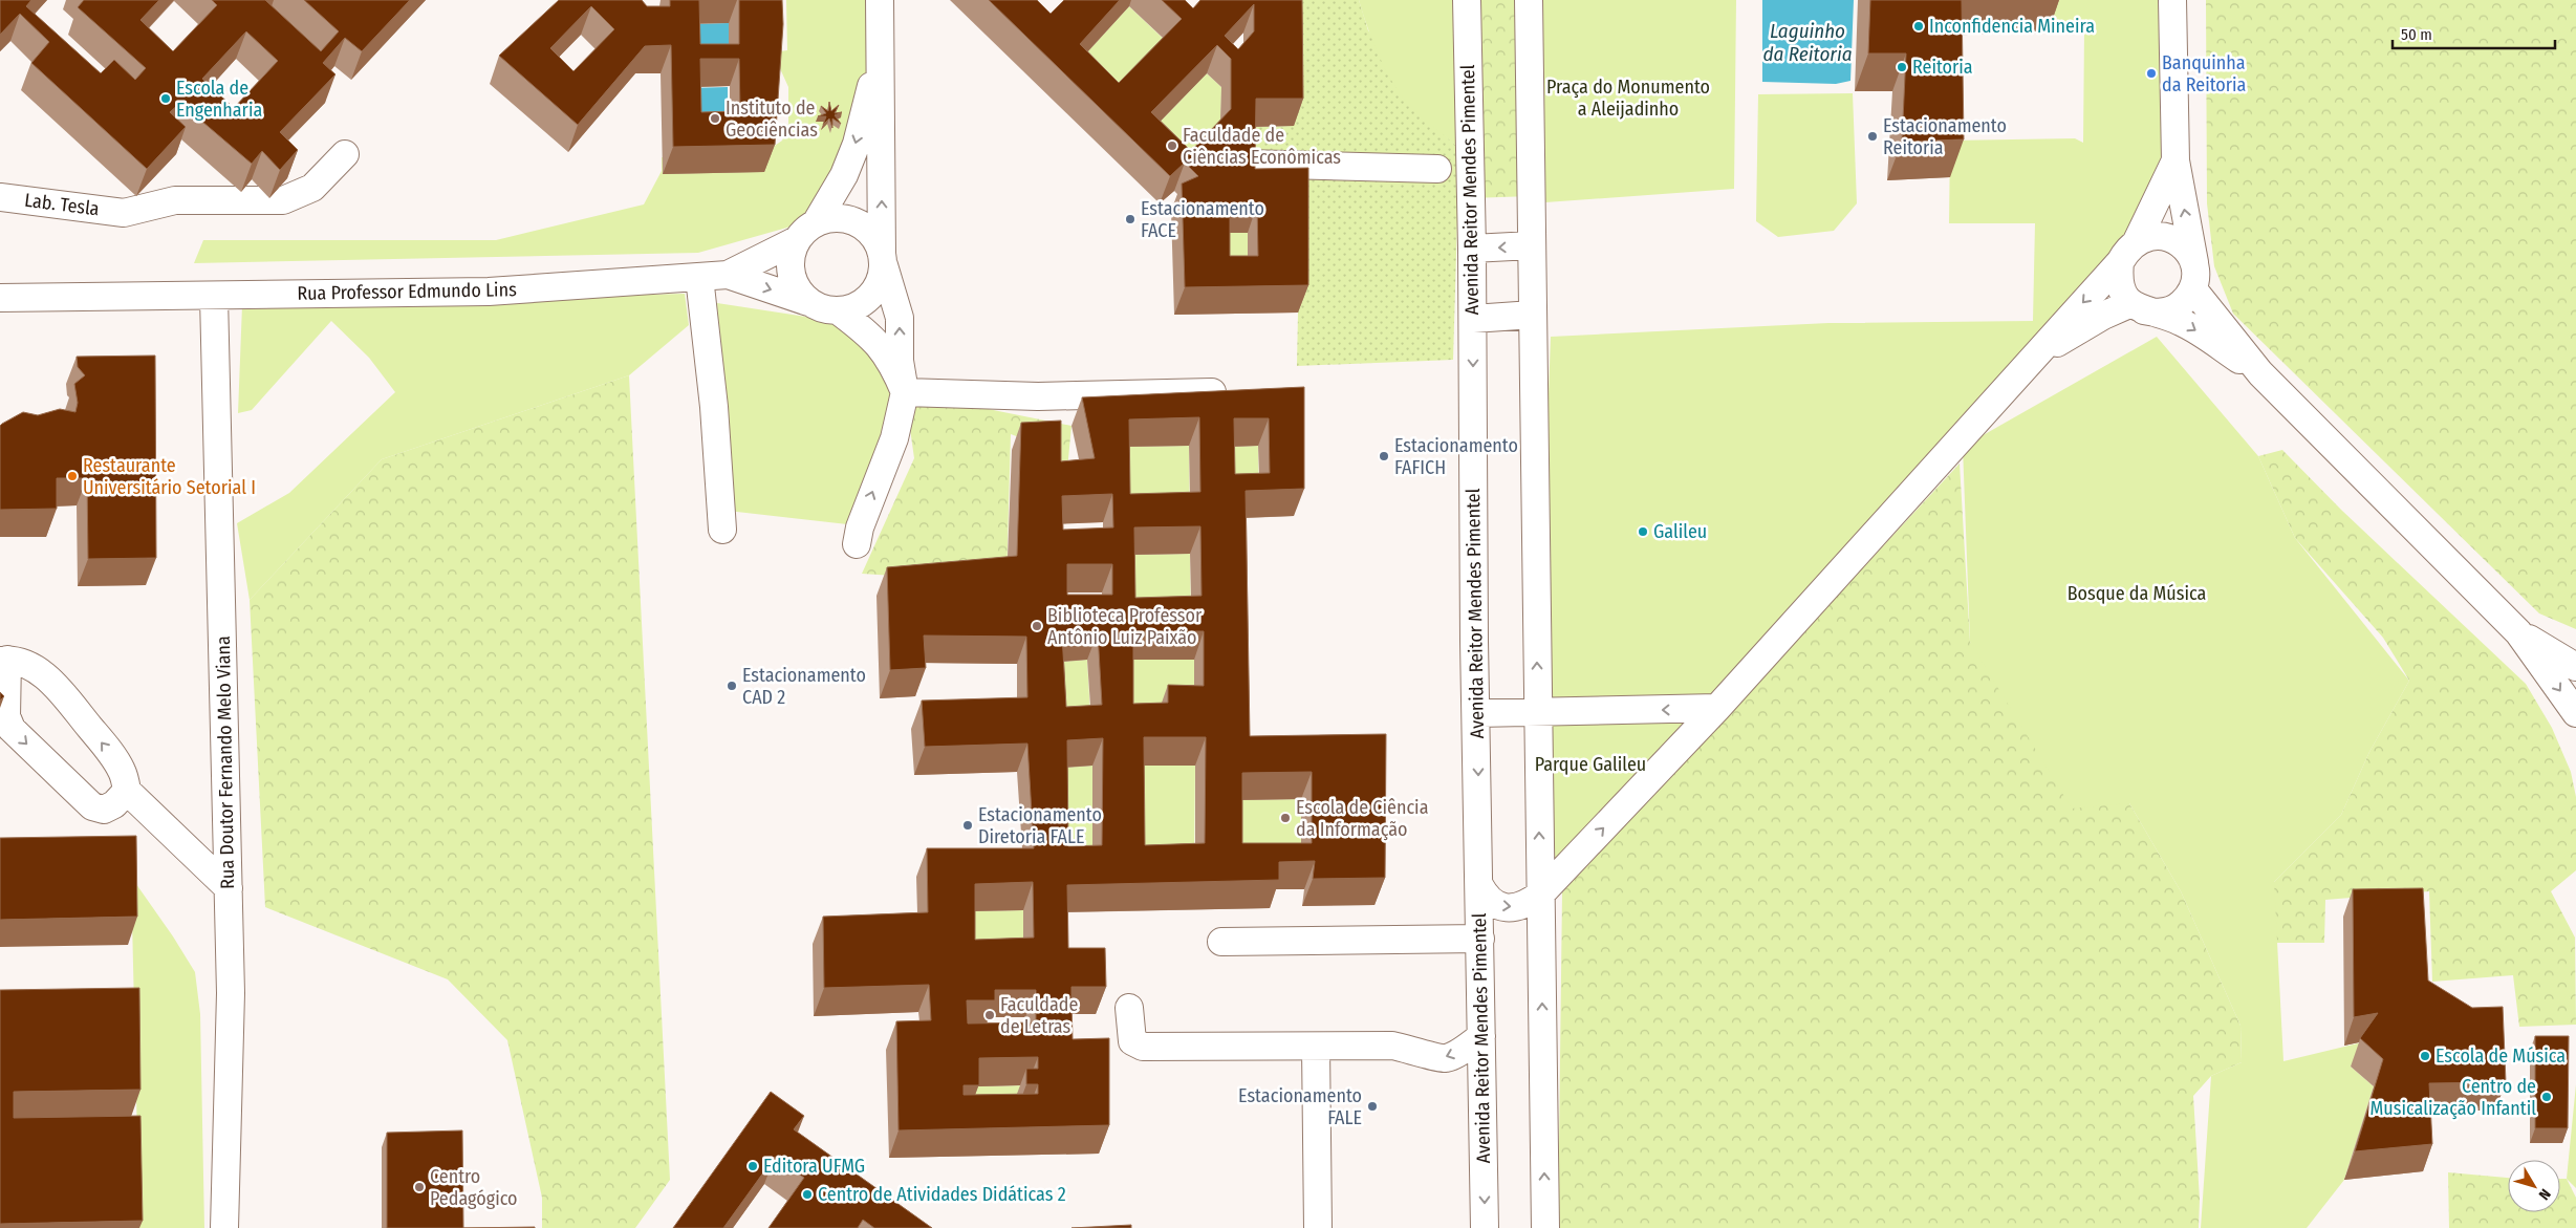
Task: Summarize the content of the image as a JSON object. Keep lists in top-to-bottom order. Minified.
{"streets":{"street":["Avenida Reitor Mendes Pimentel","Lab. Tesla","Rua Professor Edmundo Lins","Rua Doutor Fernando Melo Viana"]},"crossings":[["Rua Professor Edmundo Lins","Rua Doutor Fernando Melo Viana"]],"water":["Laguinho da Reitoria"],"parks":["Praça do Monumento a Aleijadinho","Bosque da Música","Parque Galileu"],"places":["Inconfidencia Mineira","Reitoria","Banquinha da Reitoria","Escola de Engenharia","Instituto de Geociências","Estacionamento Reitoria","Faculdade de Ciências Econômicas","Estacionamento FACE","Estacionamento FAFICH","Restaurante Universitário Setorial I","Galileu","Biblioteca Professor Antônio Luiz Paixão","Estacionamento CAD 2","Escola de Ciência da Informação","Estacionamento Diretoria FALE","Faculdade de Letras","Escola de Música","Centro de Musicalização Infantil","Estacionamento FALE","Editora UFMG","Centro Pedagógico","Centro de Atividades Didáticas 2"],"scale_bar":"50 m","north":"bottom right"}
